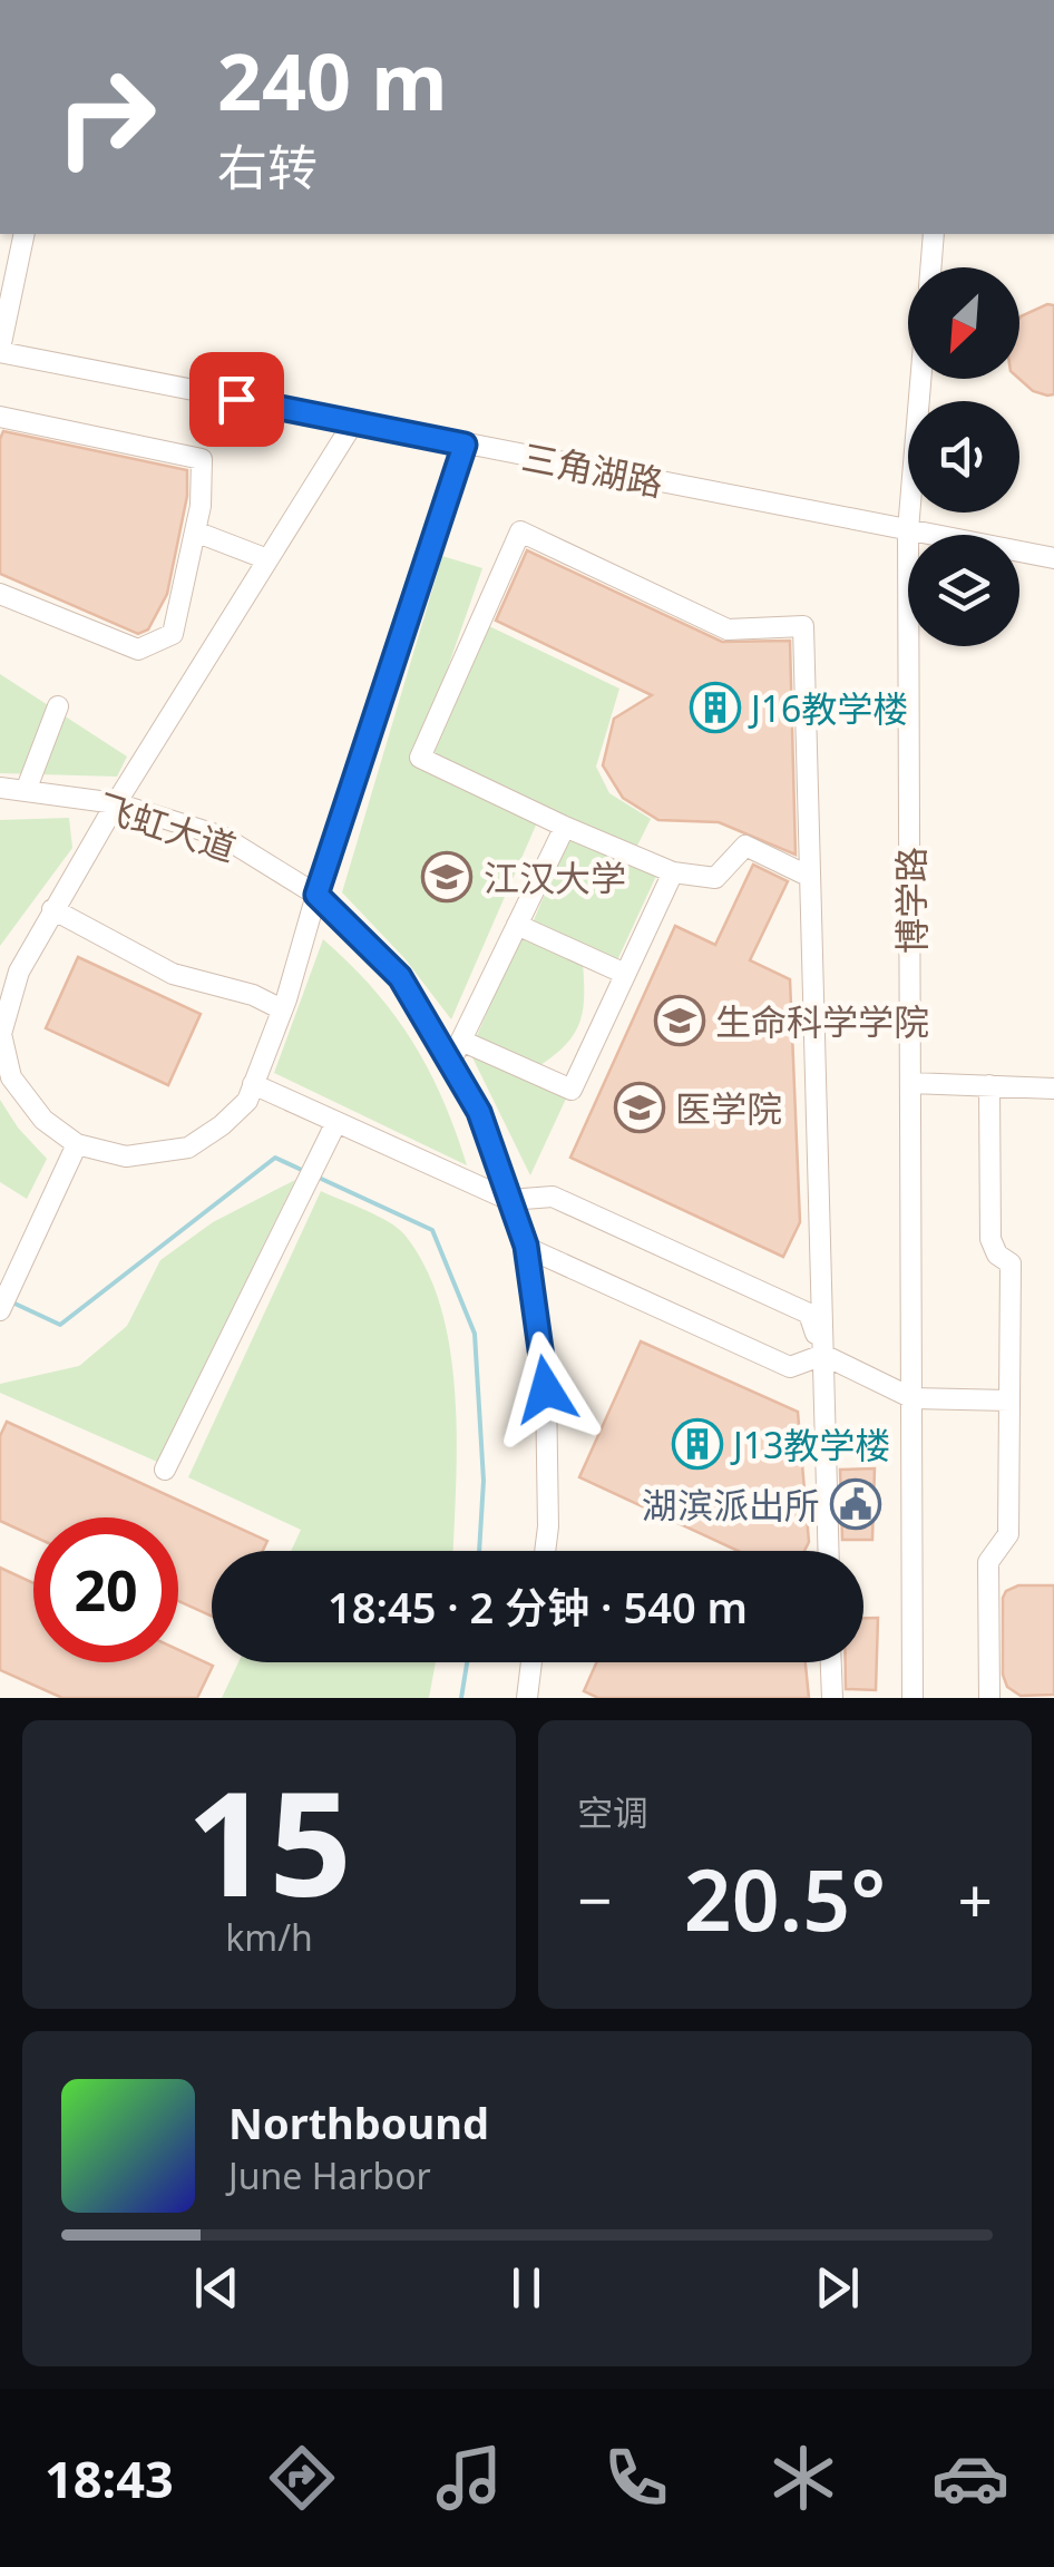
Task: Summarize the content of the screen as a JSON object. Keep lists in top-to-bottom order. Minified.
{"streets":{"street":["三角湖路","飞虹大道","博学路"]},"crossings":[["三角湖路","博学路"]],"places":{"building":["J16教学楼","J13教学楼"],"school or university":["江汉大学","生命科学学院","医学院"],"public building":["湖滨派出所"]},"north":"bottom left","page":{"turn":["240 m","右转"],"limit":"20","trip":"18:45 · 2 分钟 · 540 m","tile":[["15","km/h"],"空调"],"heat":["−","20.5°","+"],"song":["Northbound","June Harbor"],"tabs":"18:43"}}
